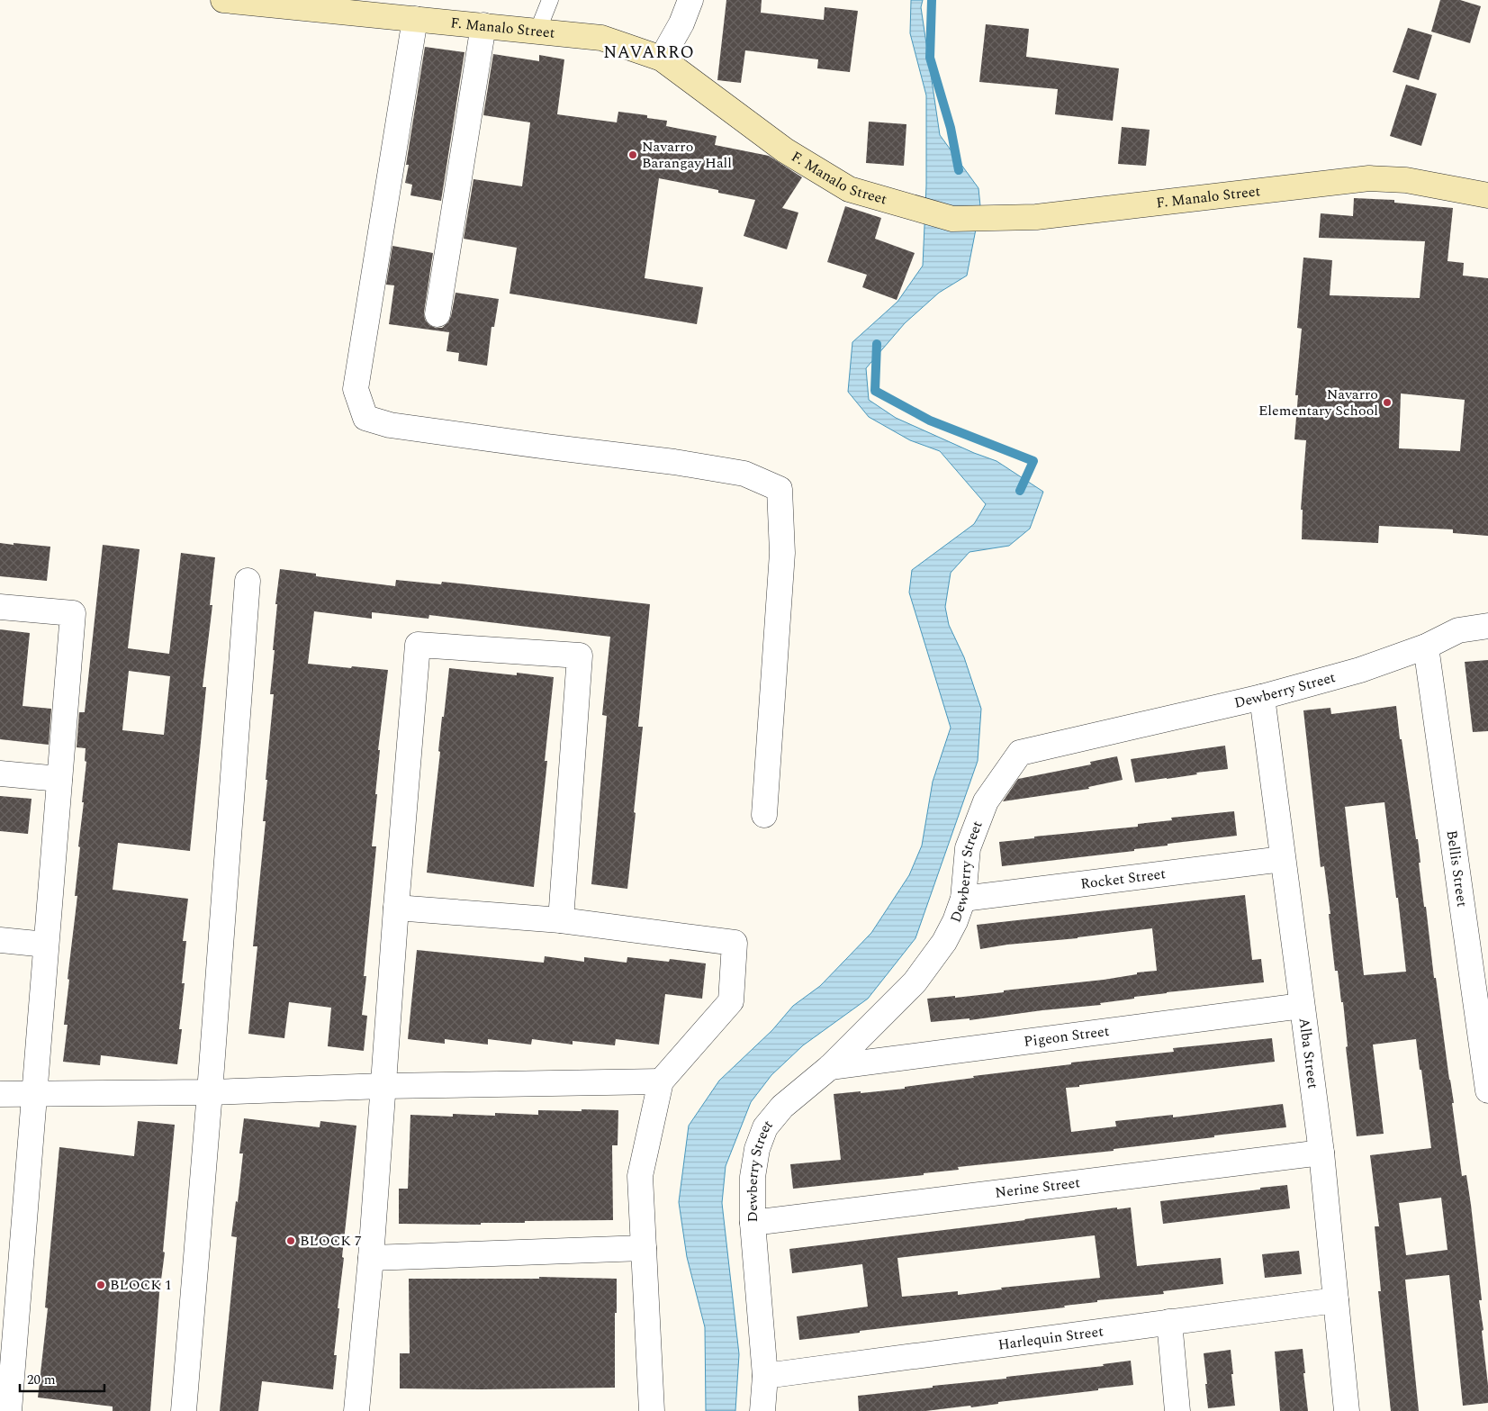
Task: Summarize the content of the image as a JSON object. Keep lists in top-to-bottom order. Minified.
{"streets":{"street":["F. Manalo Street","Dewberry Street","Bellis Street","Rocket Street","Pigeon Street","Alba Street","Nerine Street","Harlequin Street"]},"crossings":[["Dewberry Street","Bellis Street"],["Dewberry Street","Rocket Street"],["Dewberry Street","Pigeon Street"],["Dewberry Street","Alba Street"],["Dewberry Street","Nerine Street"],["Dewberry Street","Harlequin Street"],["Rocket Street","Alba Street"],["Pigeon Street","Alba Street"],["Alba Street","Nerine Street"],["Alba Street","Harlequin Street"]],"districts":["NAVARRO"],"places":["Navarro Barangay Hall","Navarro Elementary School","BLOCK 7","BLOCK 1"],"scale_bar":"20 m"}
